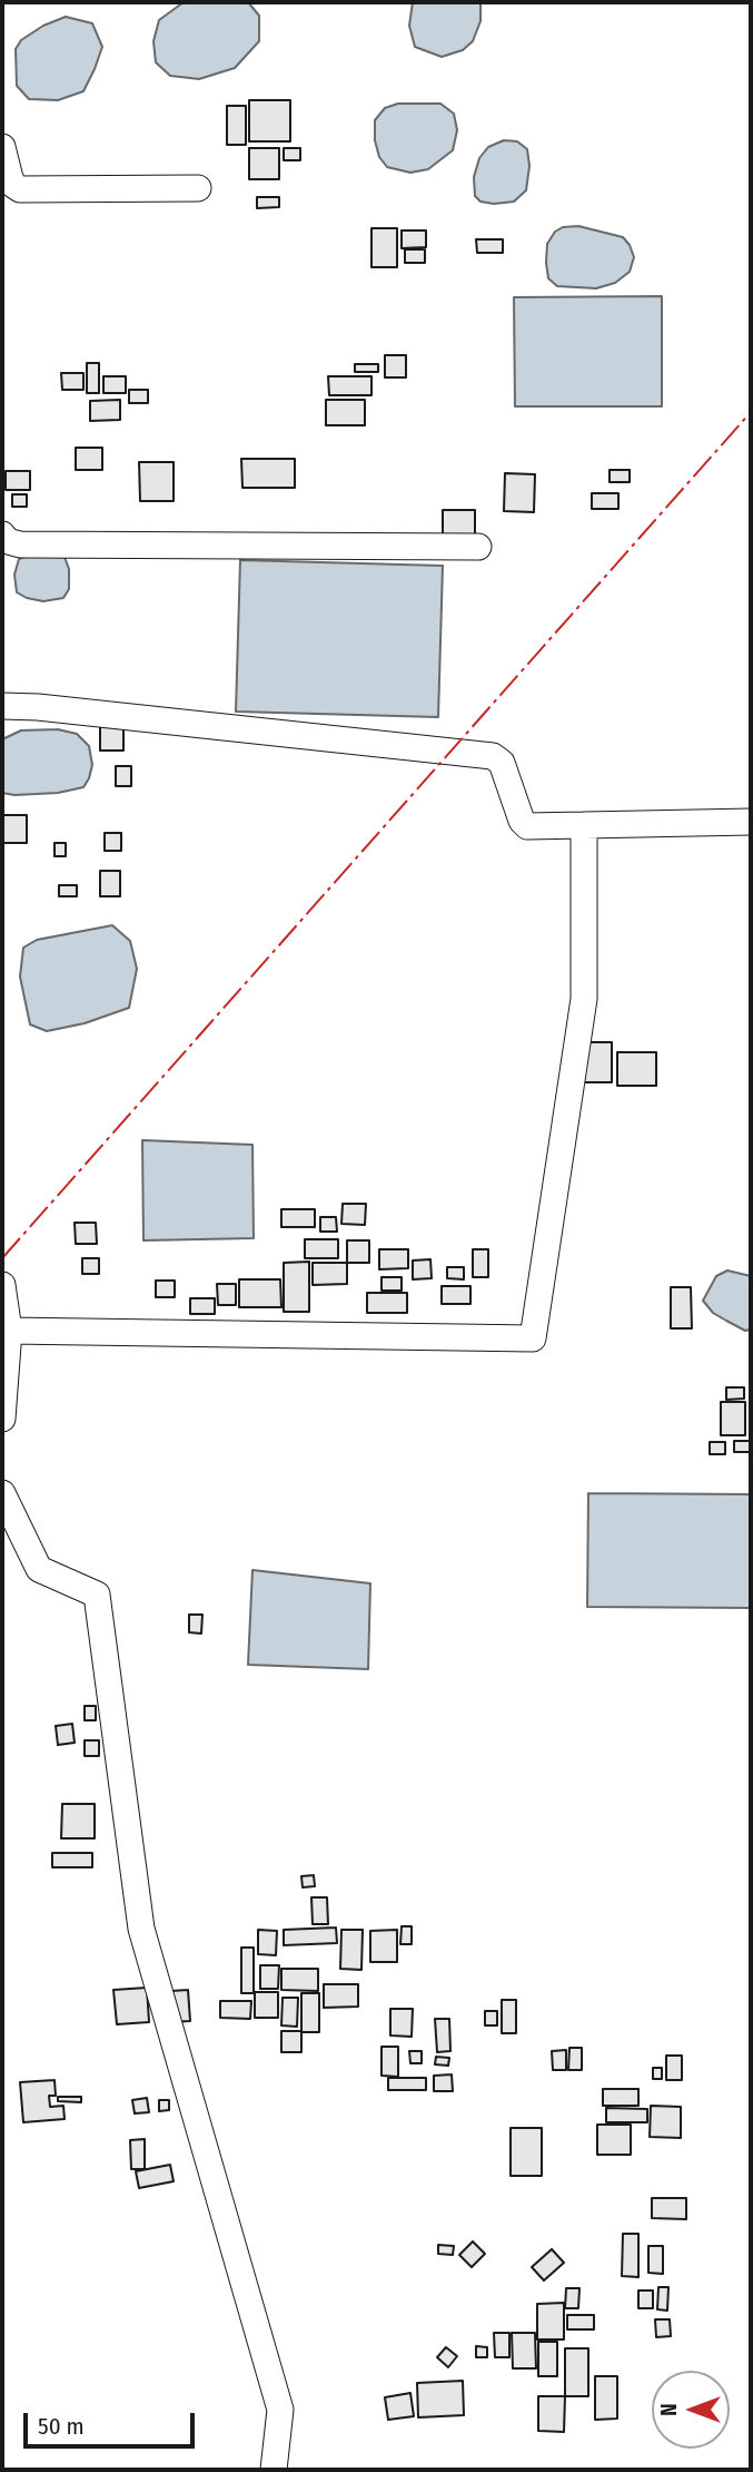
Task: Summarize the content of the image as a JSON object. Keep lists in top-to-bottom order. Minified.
{"scale_bar":"50 m","north":"left"}
